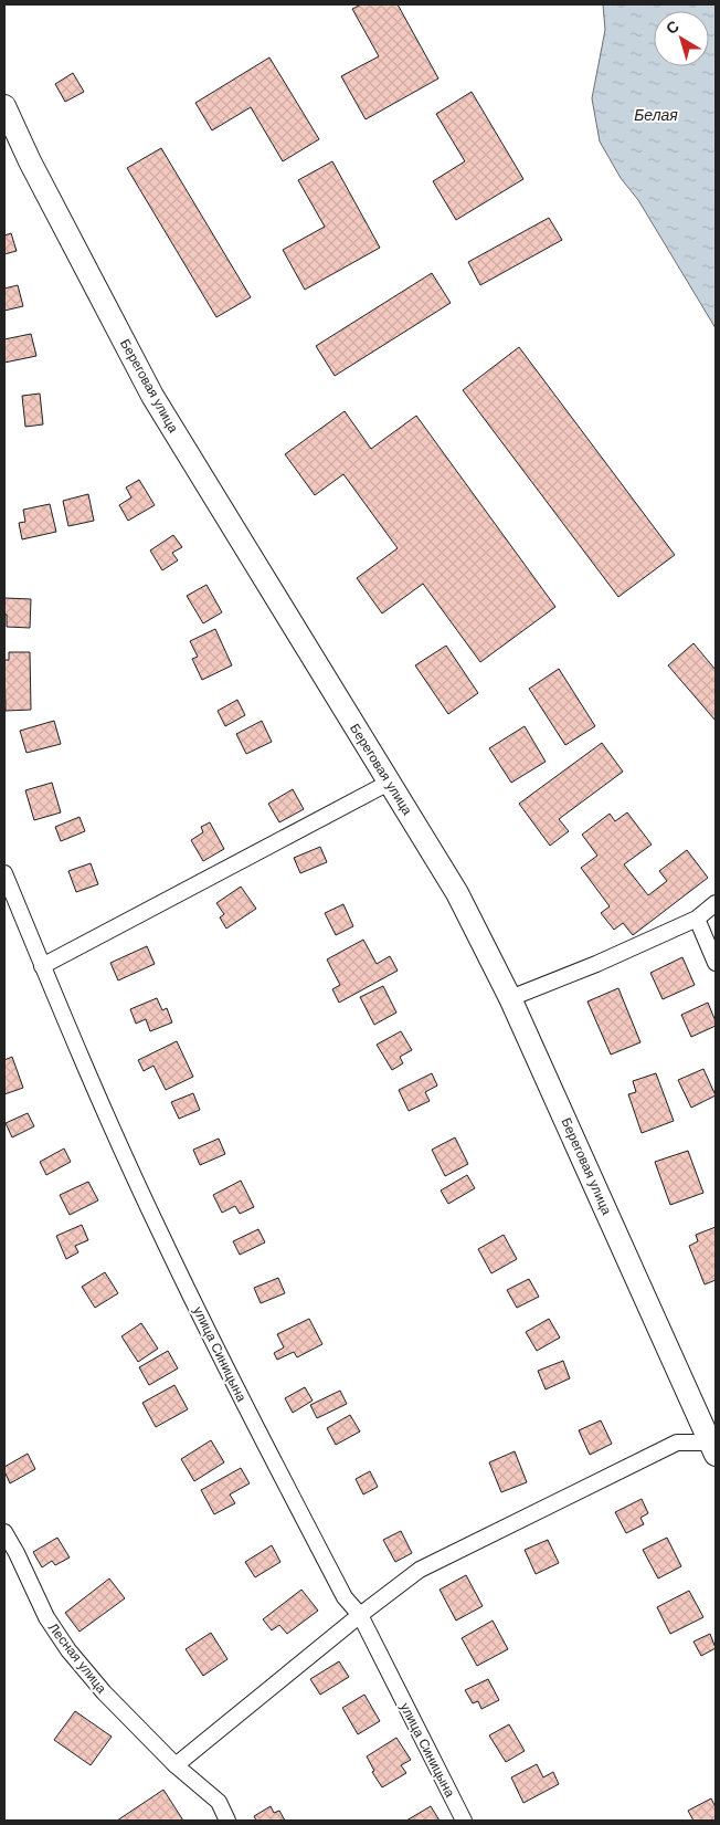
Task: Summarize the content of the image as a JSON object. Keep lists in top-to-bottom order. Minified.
{"streets":{"main road":["Береговая улица"],"street":["улица Синицына","Лесная улица"]},"water":["Белая"],"north":"top left"}
